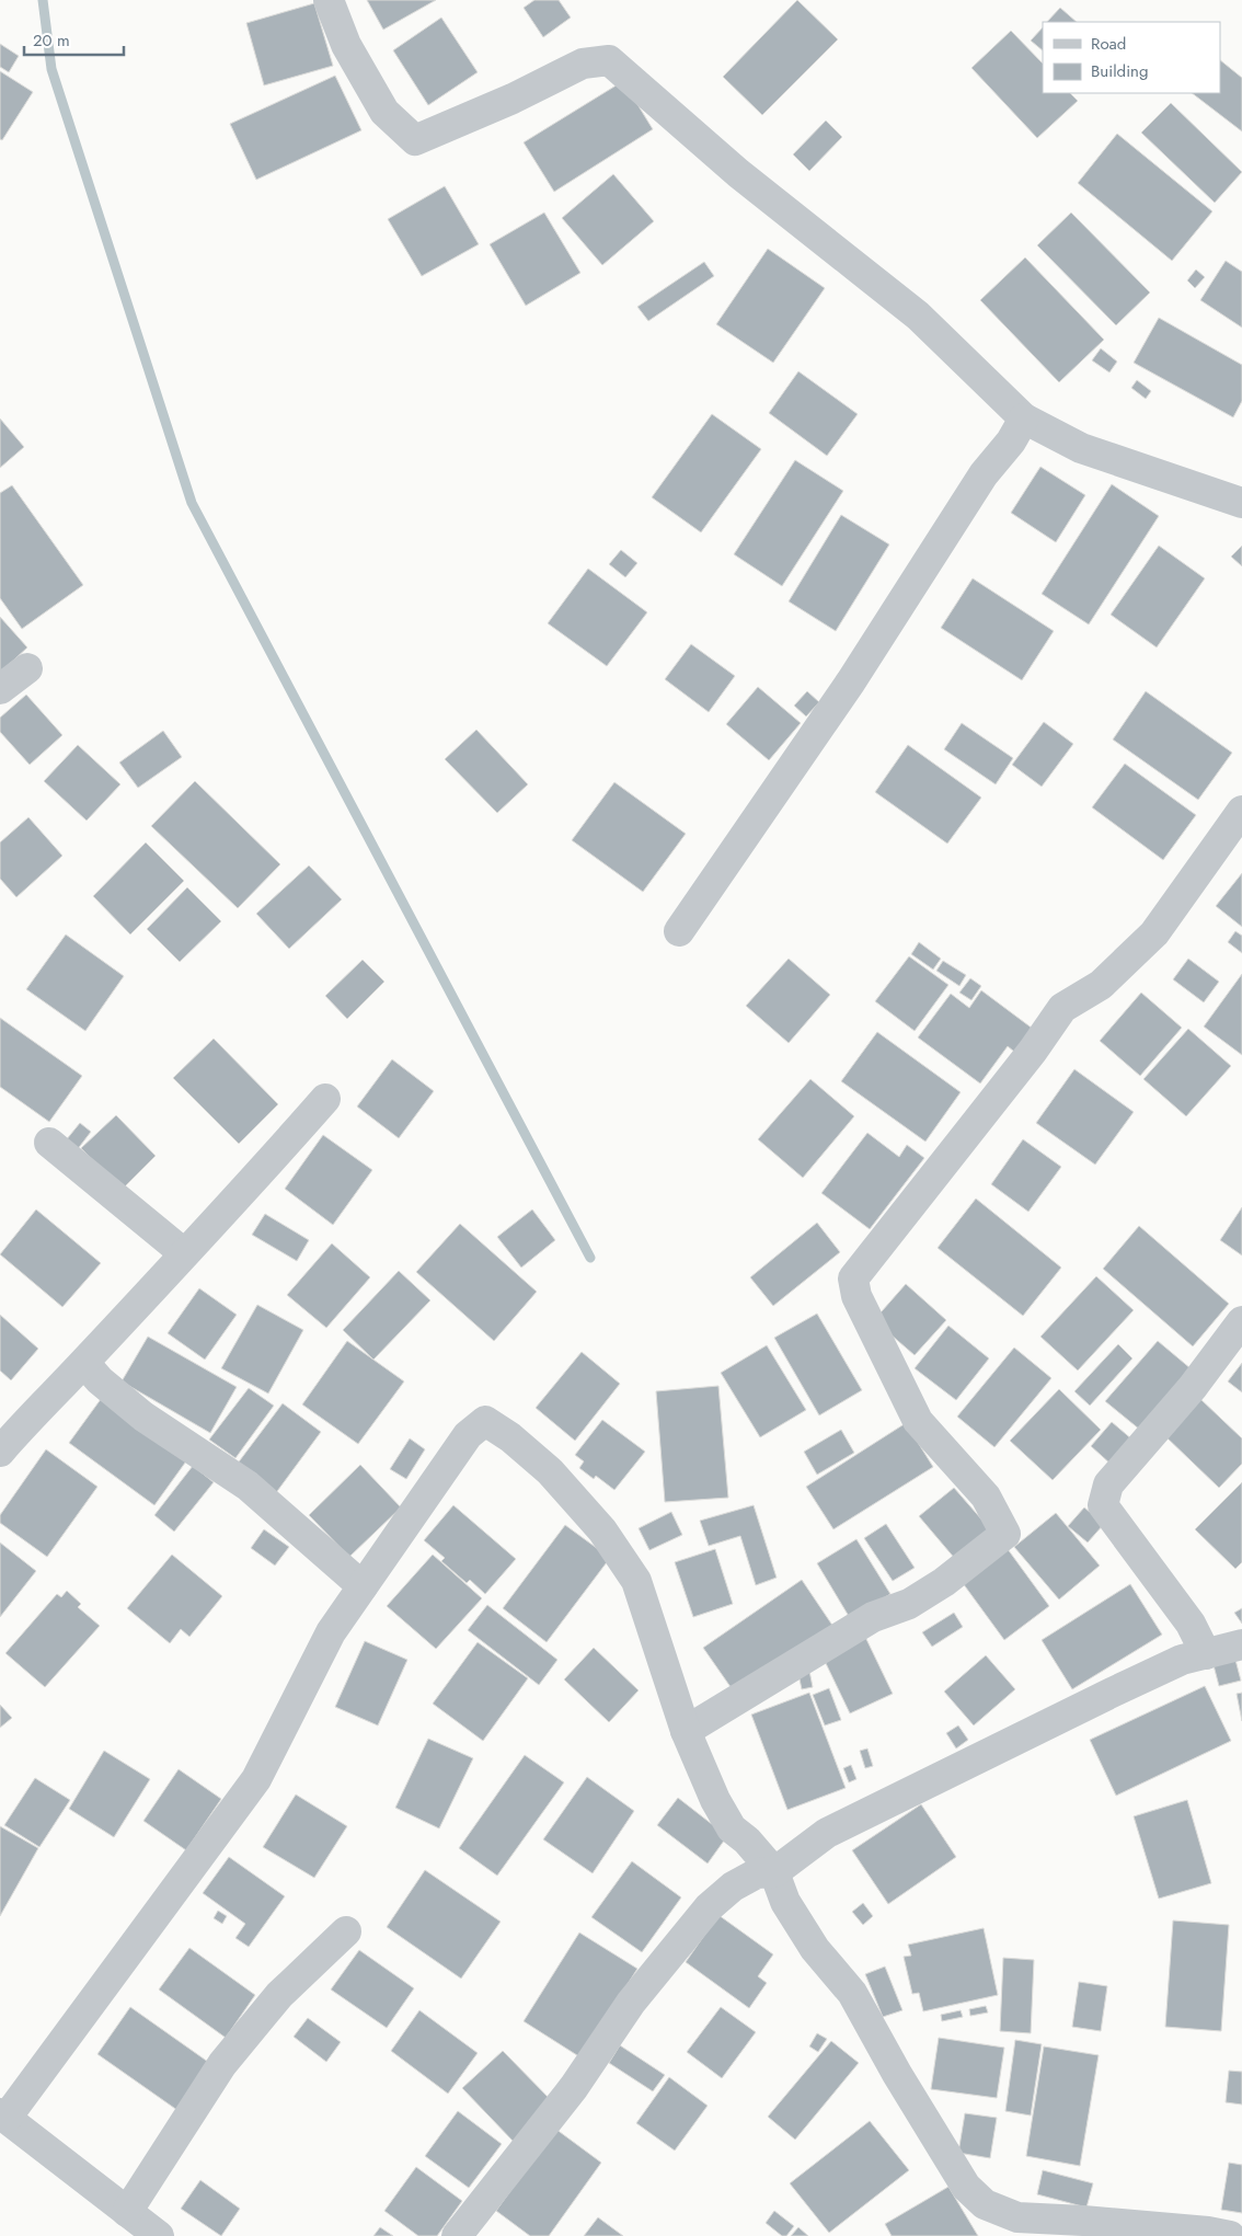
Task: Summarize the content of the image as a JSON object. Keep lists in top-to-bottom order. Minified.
{"legend":["Road","Building"],"scale_bar":"20 m"}
